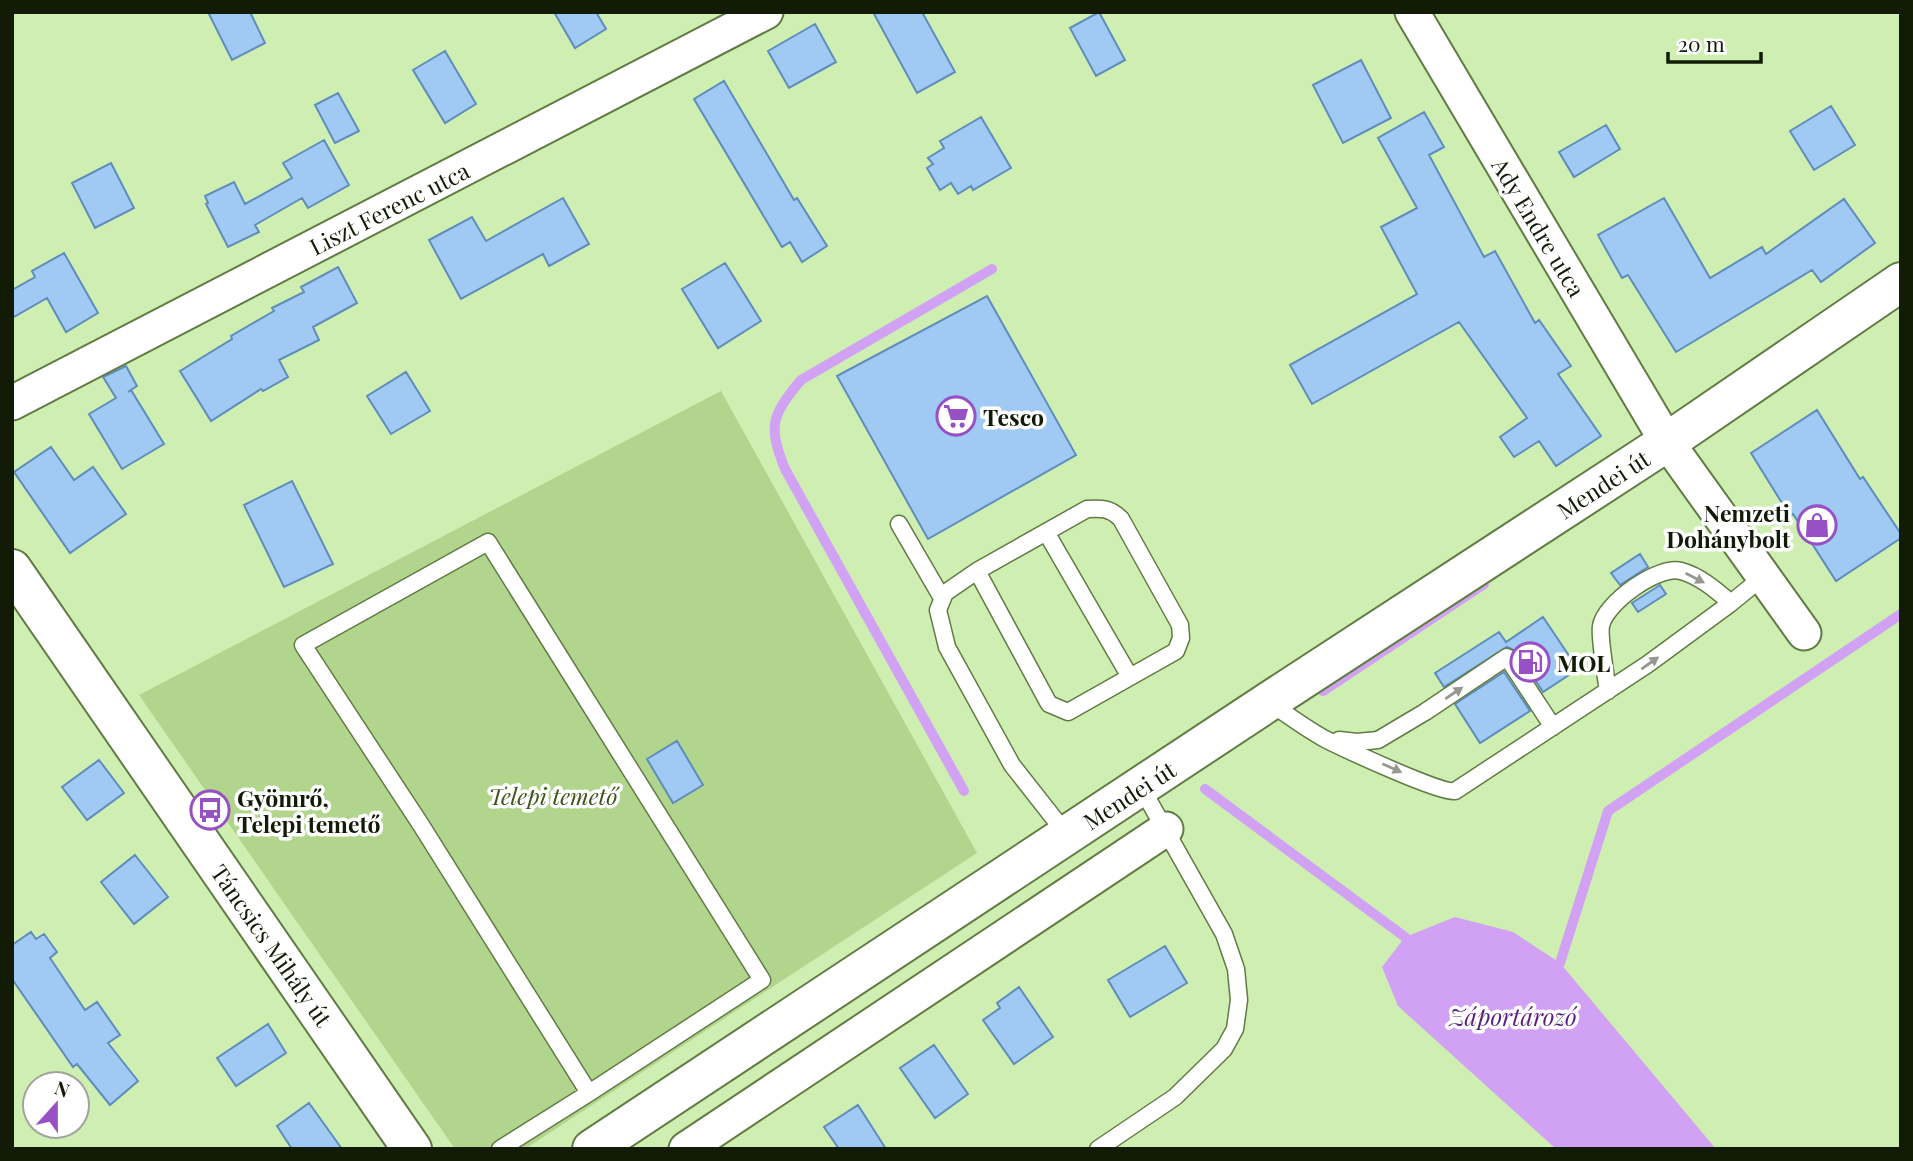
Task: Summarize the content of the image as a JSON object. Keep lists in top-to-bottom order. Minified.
{"streets":{"main road":["Mendei út","Táncsics Mihály út"],"street":["Liszt Ferenc utca","Ady Endre utca"]},"crossings":[["Ady Endre utca","Mendei út"]],"water":["Záportározó"],"parks":["Telepi temető"],"places":{"supermarket":["Tesco"],"shop":["Nemzeti Dohánybolt"],"fuel station":["MOL"],"bus stop":["Gyömrő, Telepi temető"]},"scale_bar":"20 m","north":"top"}
